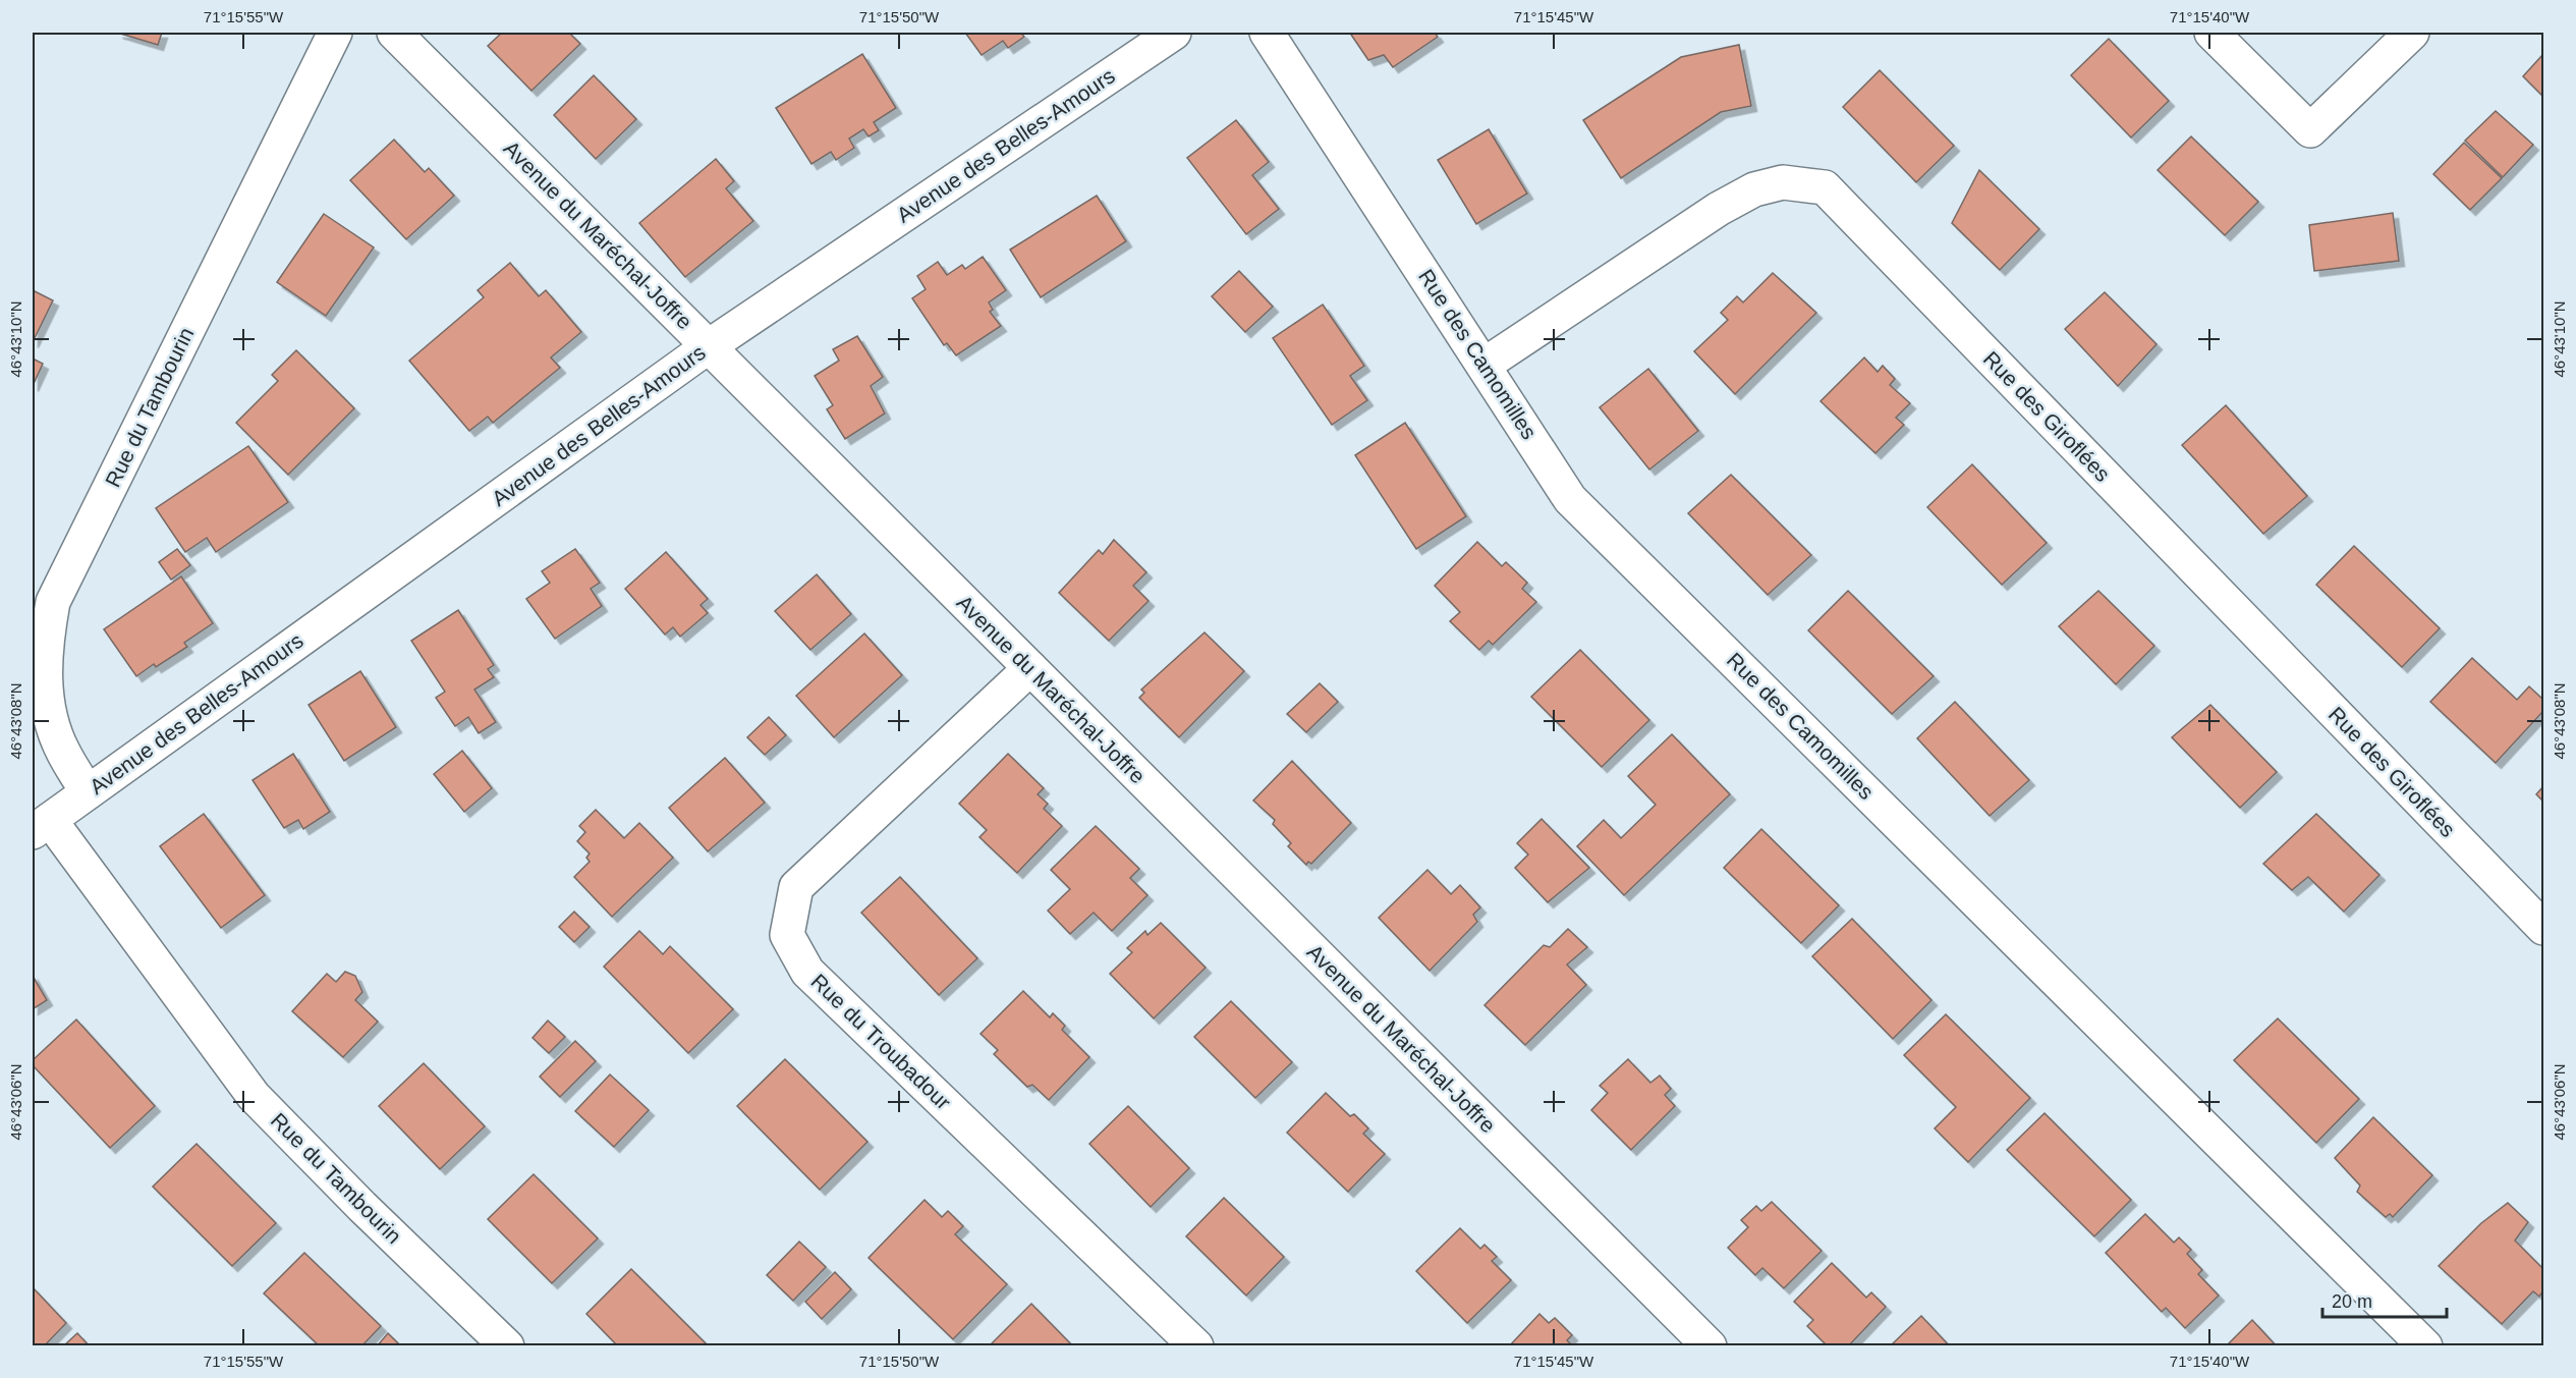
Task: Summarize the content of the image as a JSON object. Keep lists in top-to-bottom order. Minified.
{"streets":{"street":["Avenue des Belles-Amours","Avenue du Maréchal-Joffre","Rue des Camomilles","Rue du Tambourin","Rue des Giroflées","Rue du Troubadour"]},"crossings":[["Avenue des Belles-Amours","Avenue du Maréchal-Joffre"],["Avenue des Belles-Amours","Rue du Tambourin"],["Avenue du Maréchal-Joffre","Rue du Troubadour"],["Rue des Camomilles","Rue des Giroflées"]],"scale_bar":"20 m","coordinates":["71°15'55\"W","71°15'50\"W","71°15'45\"W","71°15'40\"W","46°43'10\"N","46°43'08\"N","46°43'06\"N"]}
